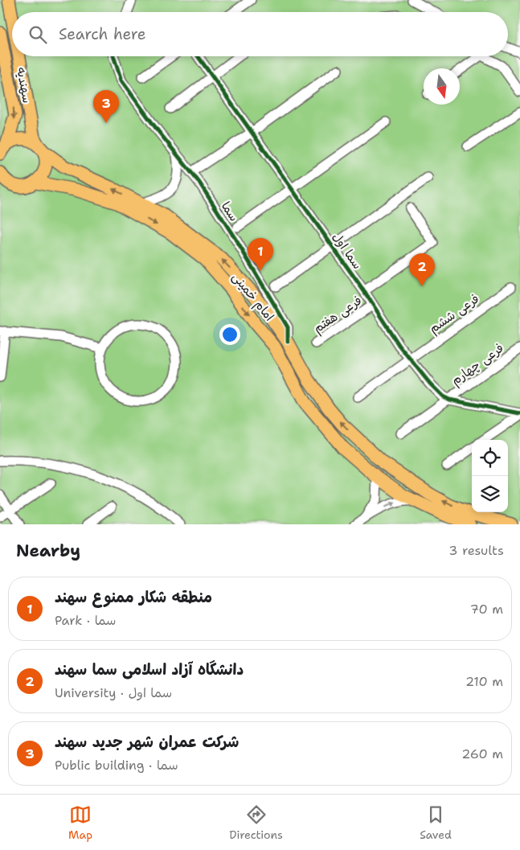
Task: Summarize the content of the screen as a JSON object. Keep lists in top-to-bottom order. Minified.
{"streets":{"main road":["سهندیه","امام خمینی"],"street":["سما","سما اول","فرعی ششم","فرعی هفتم","فرعی چهارم"]},"crossings":[["سهندیه","امام خمینی"],["سما","امام خمینی"],["سما اول","فرعی ششم"],["سما اول","فرعی هفتم"],["سما اول","فرعی چهارم"]],"north":"bottom","page":{"search":"Search here","pins":["3","1","2"],"heading":["Nearby","3 results"],"list":[{"mark":"1","name":"منطقه شکار ممنوع سهند","note":"Park · سما","value":"70 m"},{"mark":"2","name":"دانشگاه آزاد اسلامی سما سهند","note":"University · سما اول","value":"210 m"},{"mark":"3","name":"شرکت عمران شهر جدید سهند","note":"Public building · سما","value":"260 m"}],"nav":["Map","Directions","Saved"]}}
